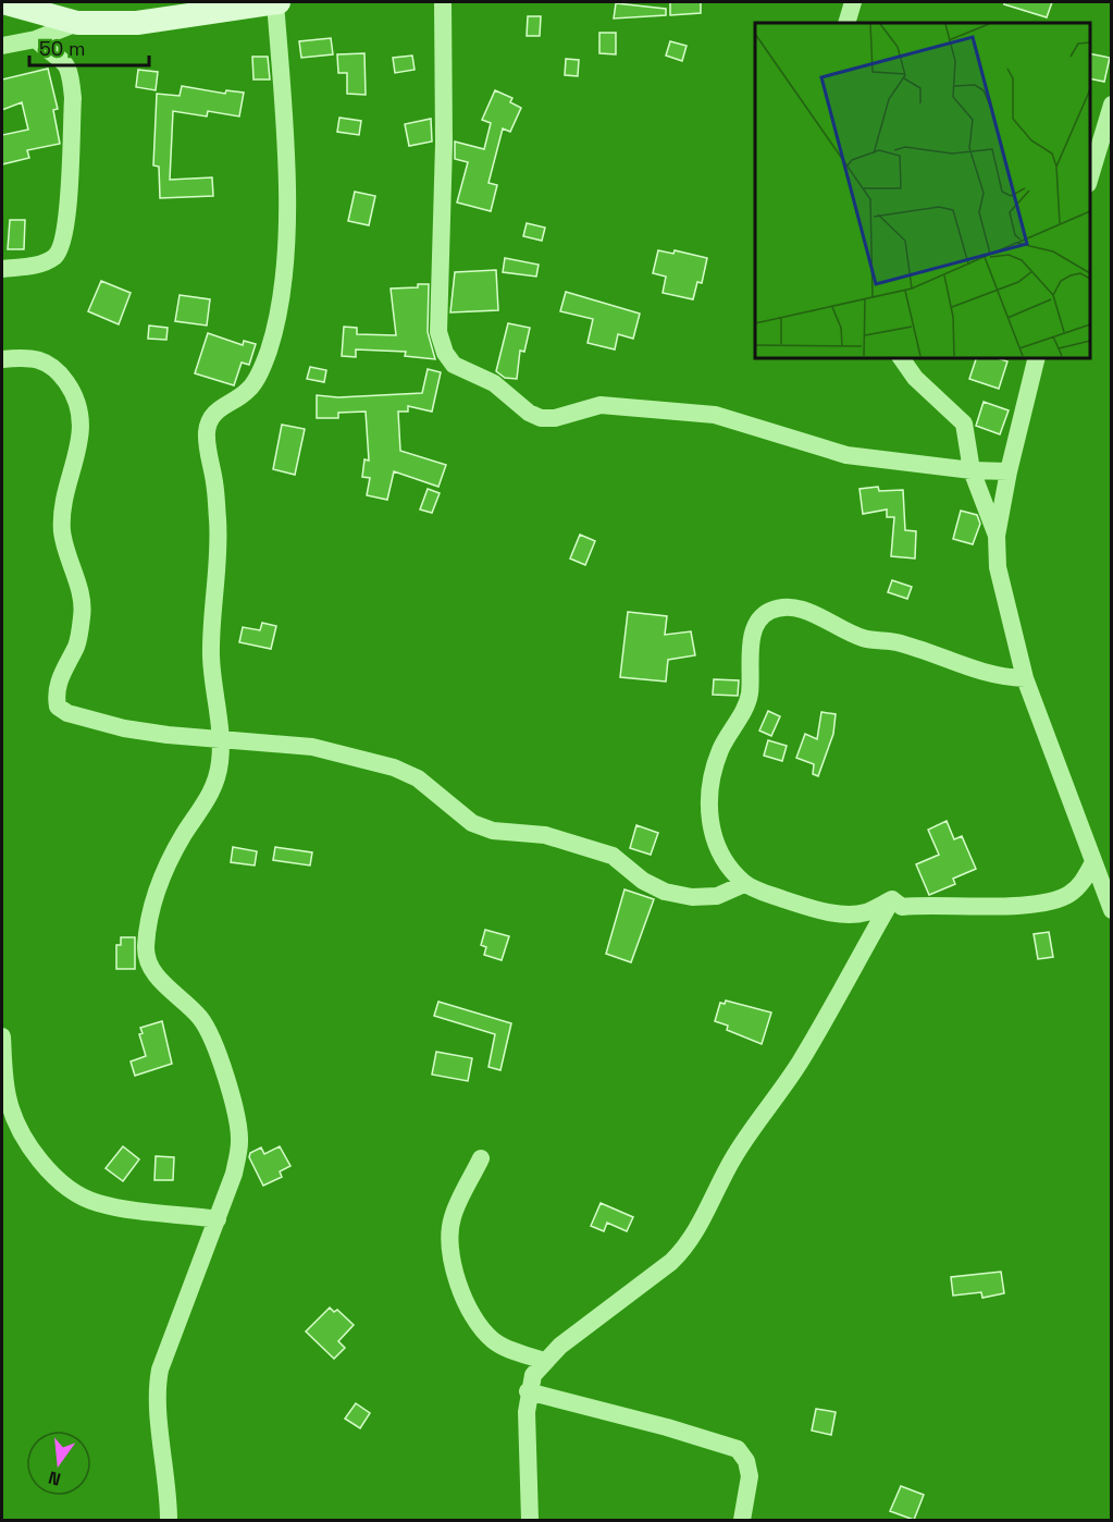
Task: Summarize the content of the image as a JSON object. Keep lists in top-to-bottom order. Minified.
{"scale_bar":"50 m","north":"bottom"}
